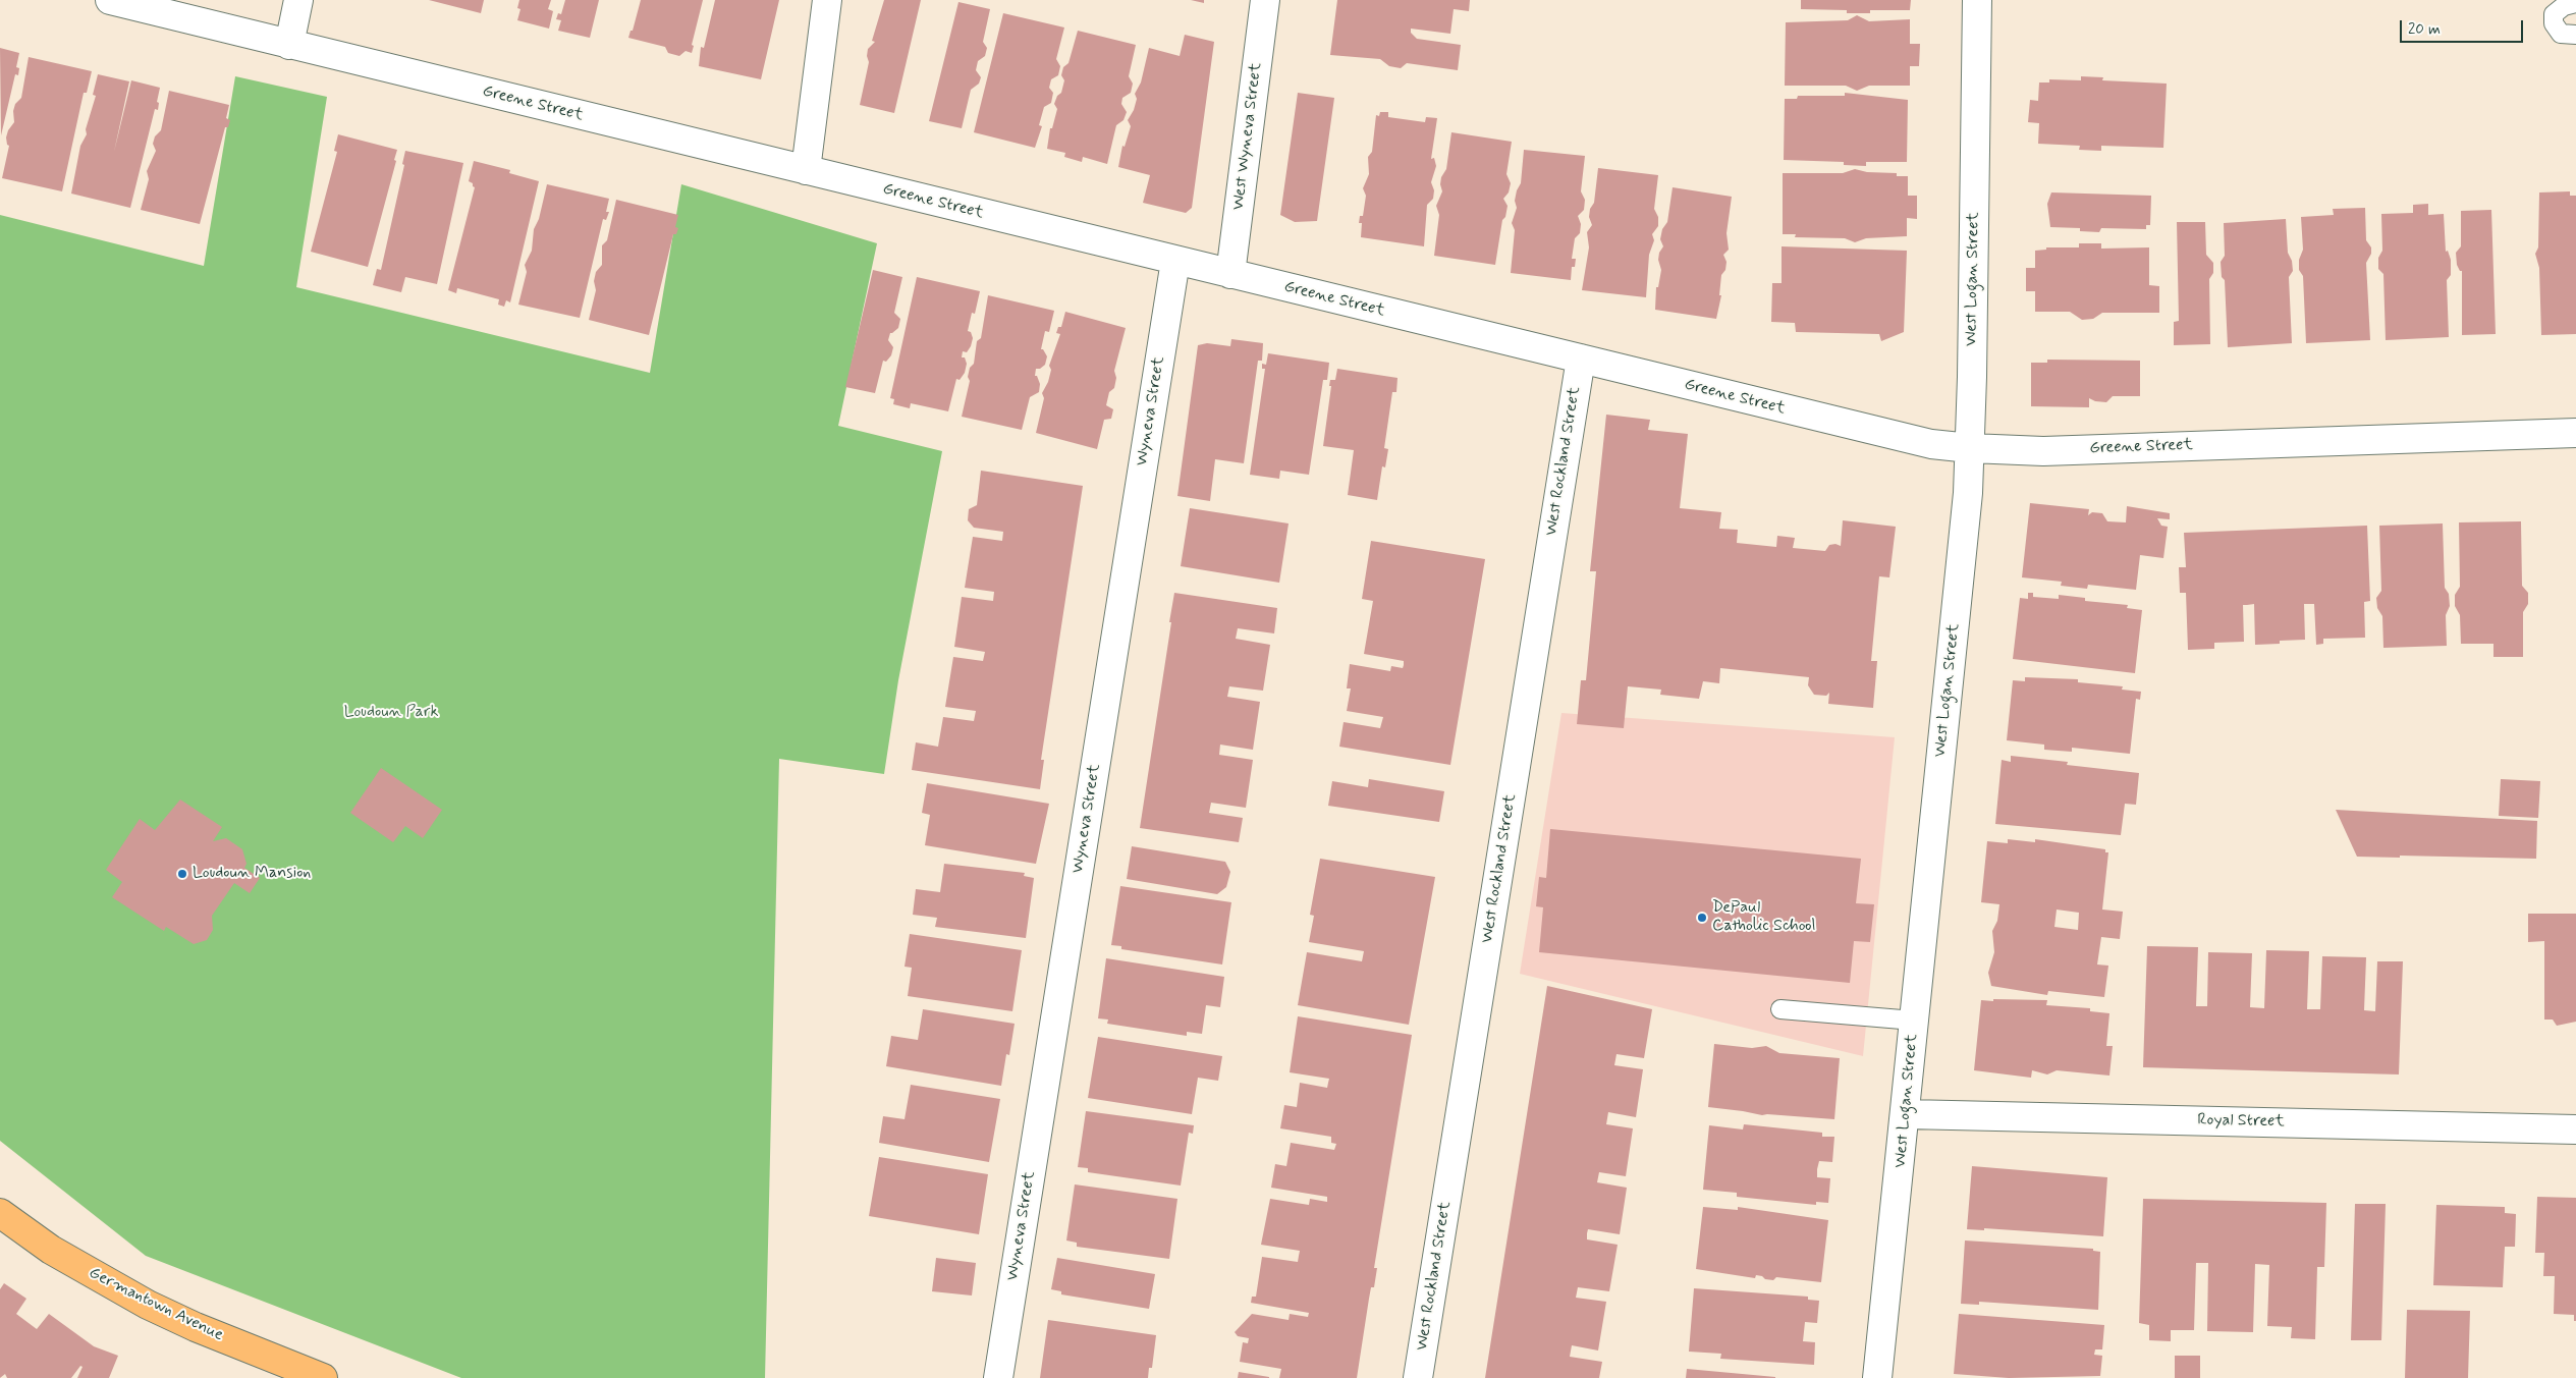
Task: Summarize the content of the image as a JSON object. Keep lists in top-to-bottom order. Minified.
{"streets":{"main road":["Germantown Avenue"],"street":["Greene Street","West Wyneva Street","West Logan Street","Wyneva Street","West Rockland Street","Royal Street"]},"crossings":[["Greene Street","West Wyneva Street"],["Greene Street","West Logan Street"],["Greene Street","Wyneva Street"],["Greene Street","West Rockland Street"],["West Logan Street","Royal Street"]],"parks":["Loudoun Park"],"places":["Loudoun Mansion","DePaul Catholic School"],"scale_bar":"20 m"}
